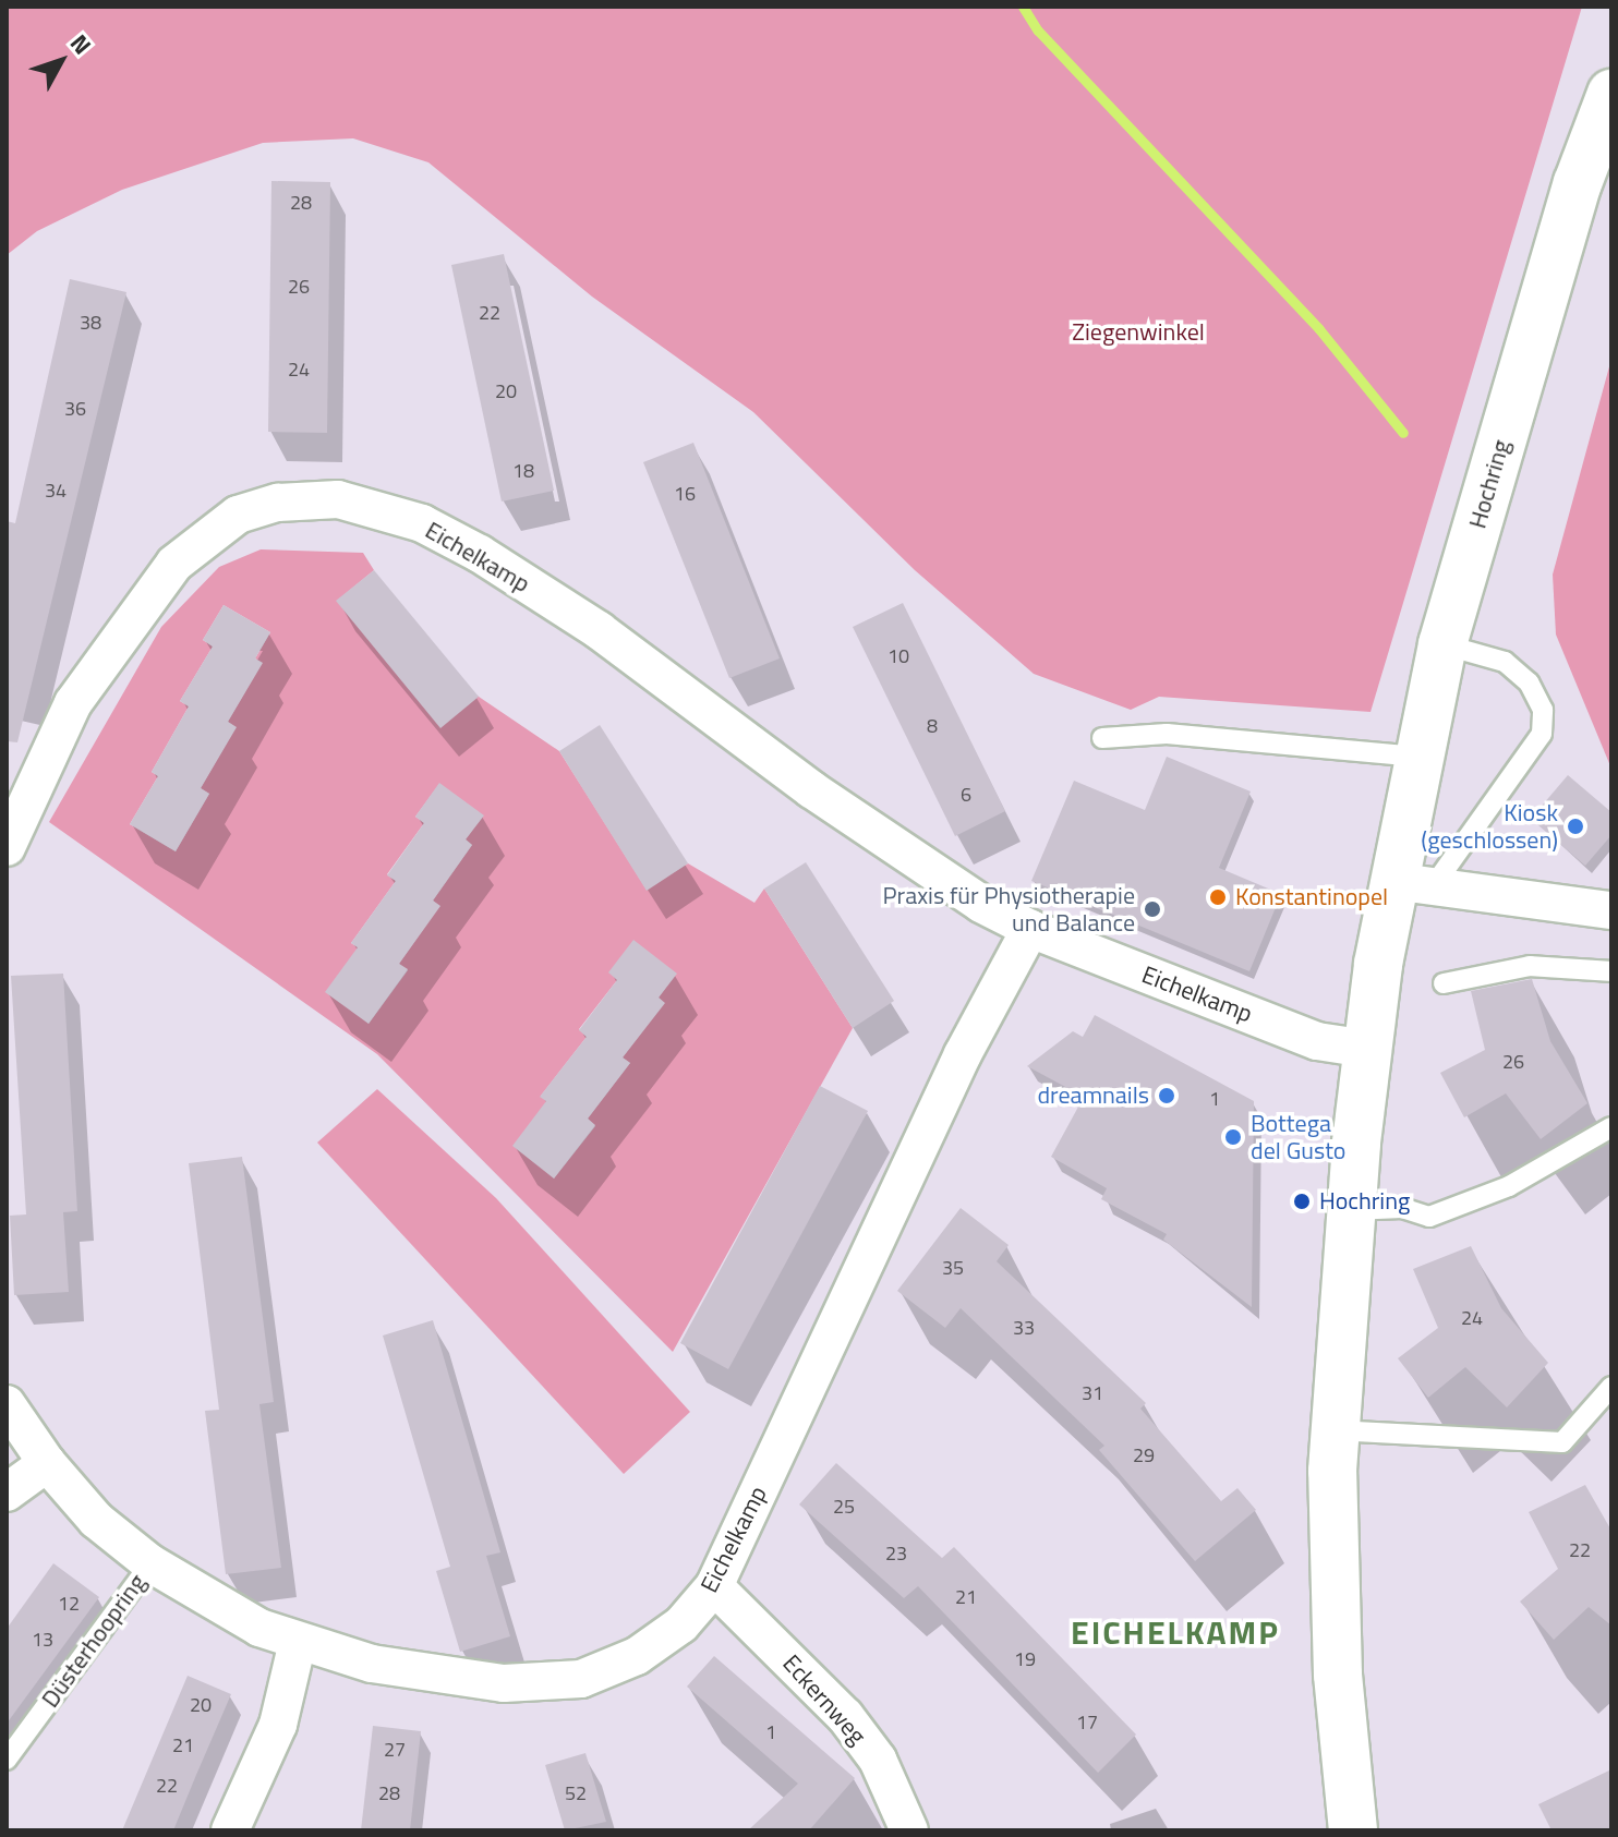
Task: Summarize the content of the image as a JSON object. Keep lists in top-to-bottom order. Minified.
{"streets":{"street":["Hochring","Eichelkamp","Eckernweg"],"lane":["Düsterhoopring"]},"crossings":[["Hochring","Eichelkamp"],["Eichelkamp","Düsterhoopring"],["Eichelkamp","Eckernweg"]],"districts":["EICHELKAMP"],"parks":["Ziegenwinkel"],"places":["Kiosk (geschlossen)","Konstantinopel","Praxis für Physiotherapie und Balance","dreamnails","Bottega del Gusto","Hochring"],"house_numbers":["28","26","22","38","24","20","36","18","34","16","10","8","6","26","1","35","24","33","31","29","25","22","23","21","12","13","19","20","17","1","21","27","22","28","52"],"north":"top right"}
